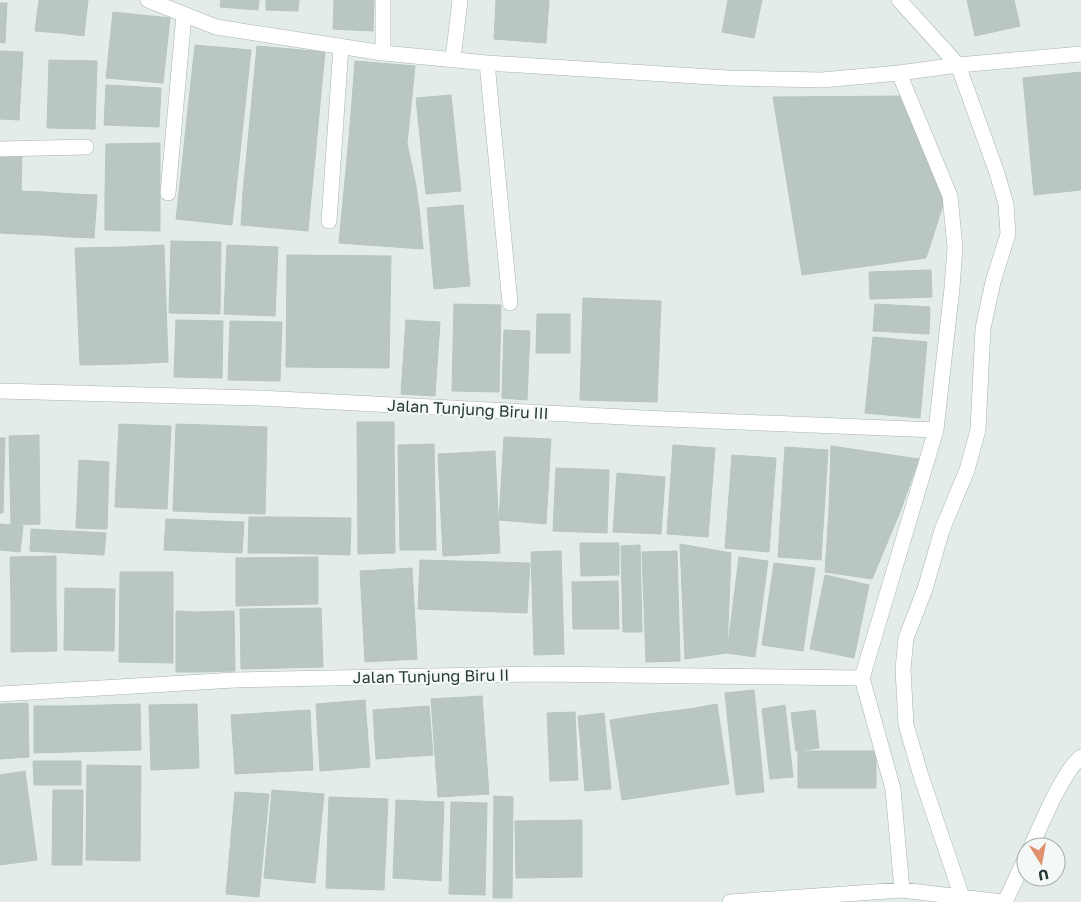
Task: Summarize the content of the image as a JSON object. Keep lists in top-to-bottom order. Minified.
{"streets":{"street":["Jalan Tunjung Biru III","Jalan Tunjung Biru II"]},"north":"bottom"}
